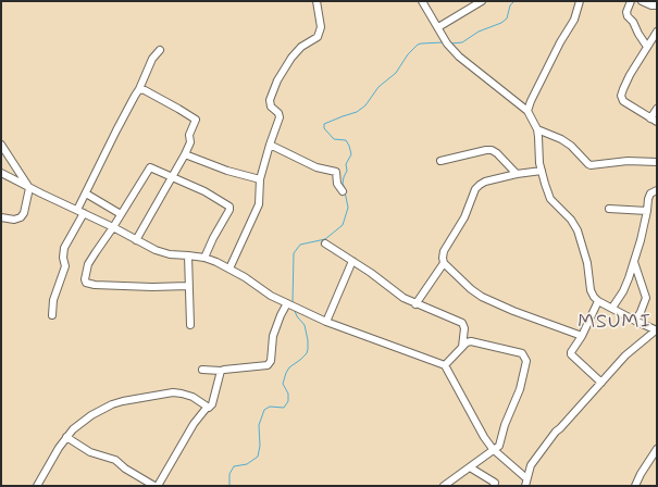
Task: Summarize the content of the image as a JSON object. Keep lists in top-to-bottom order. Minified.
{"districts":["MSUMI"]}
